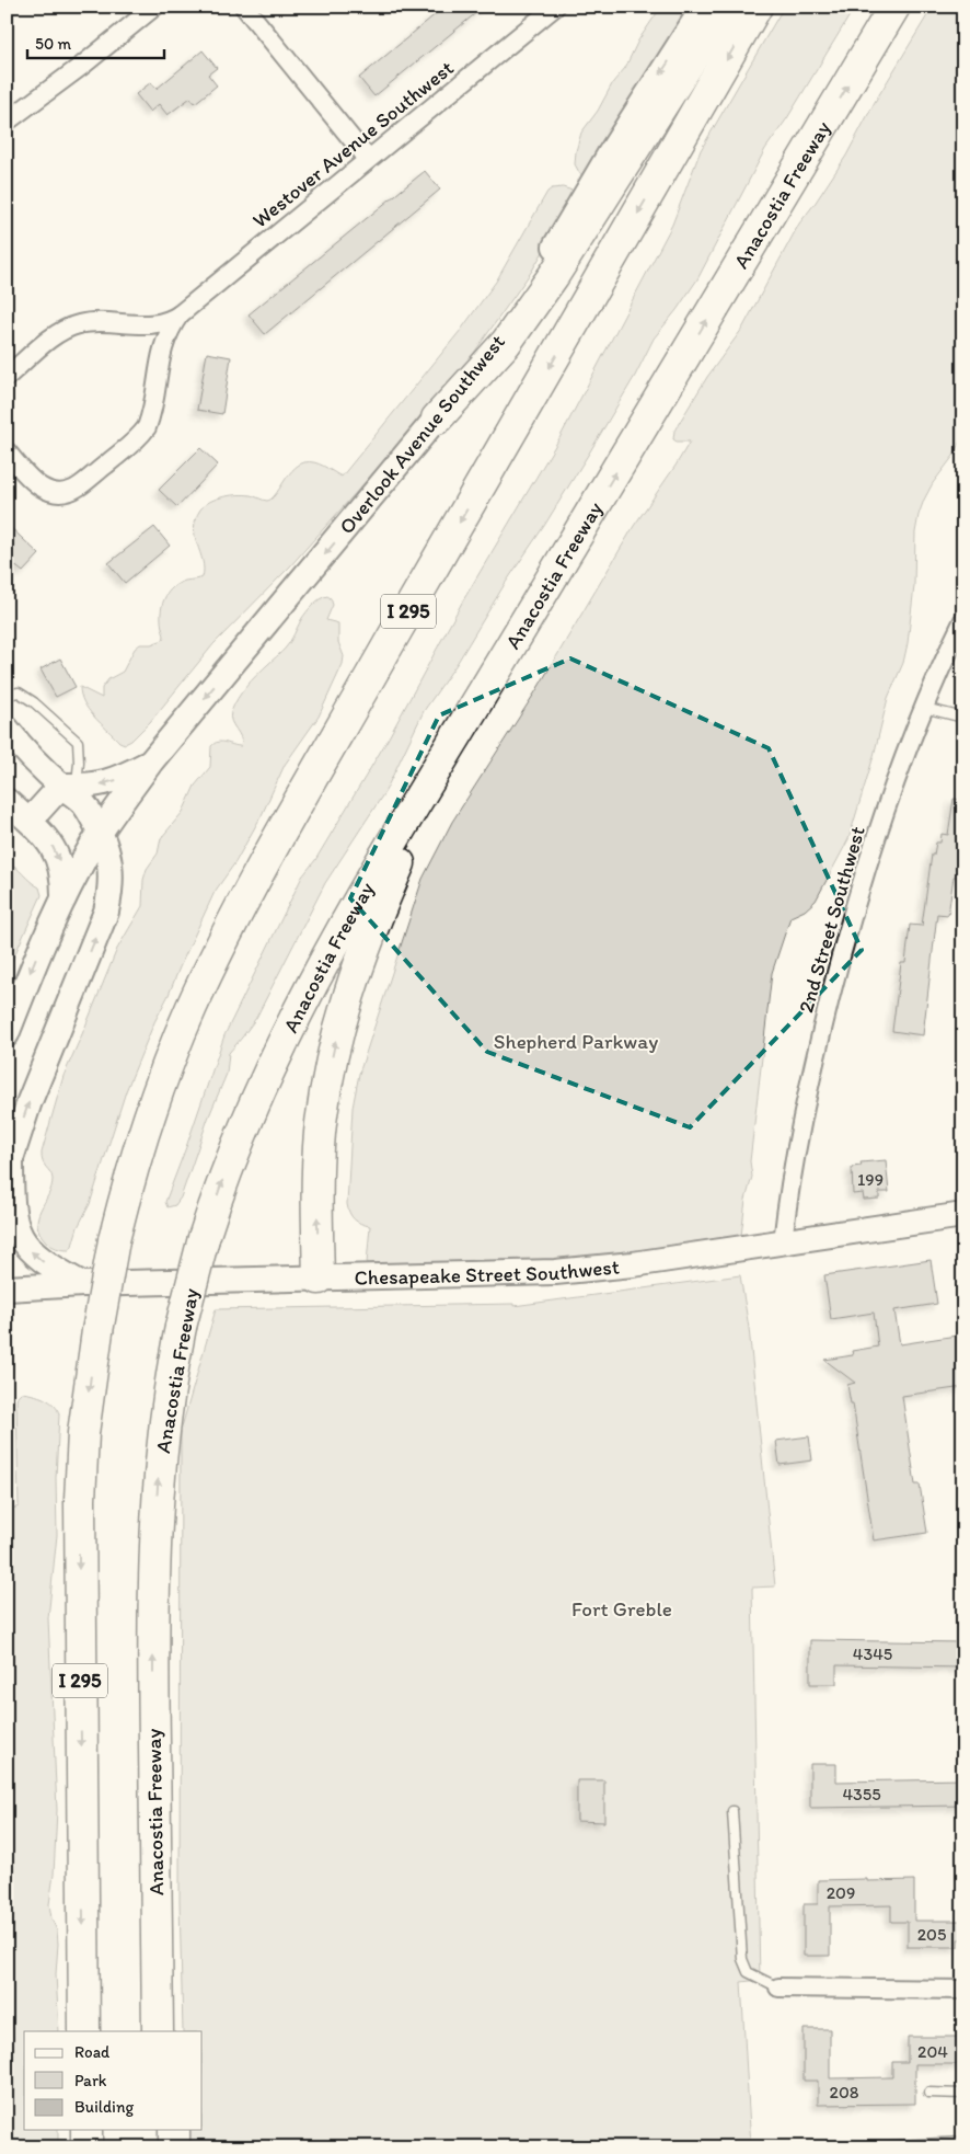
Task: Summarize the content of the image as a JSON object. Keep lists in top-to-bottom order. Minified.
{"streets":{"highway":["Anacostia Freeway","I 295"],"street":["Westover Avenue Southwest","Overlook Avenue Southwest","2nd Street Southwest","Chesapeake Street Southwest"]},"crossings":[["2nd Street Southwest","Chesapeake Street Southwest"]],"one_way":["Overlook Avenue Southwest"],"parks":["Shepherd Parkway","Fort Greble"],"house_numbers":["199","4345","4355","209","205","204","208"],"legend":["Road","Park","Building"],"scale_bar":"50 m"}
